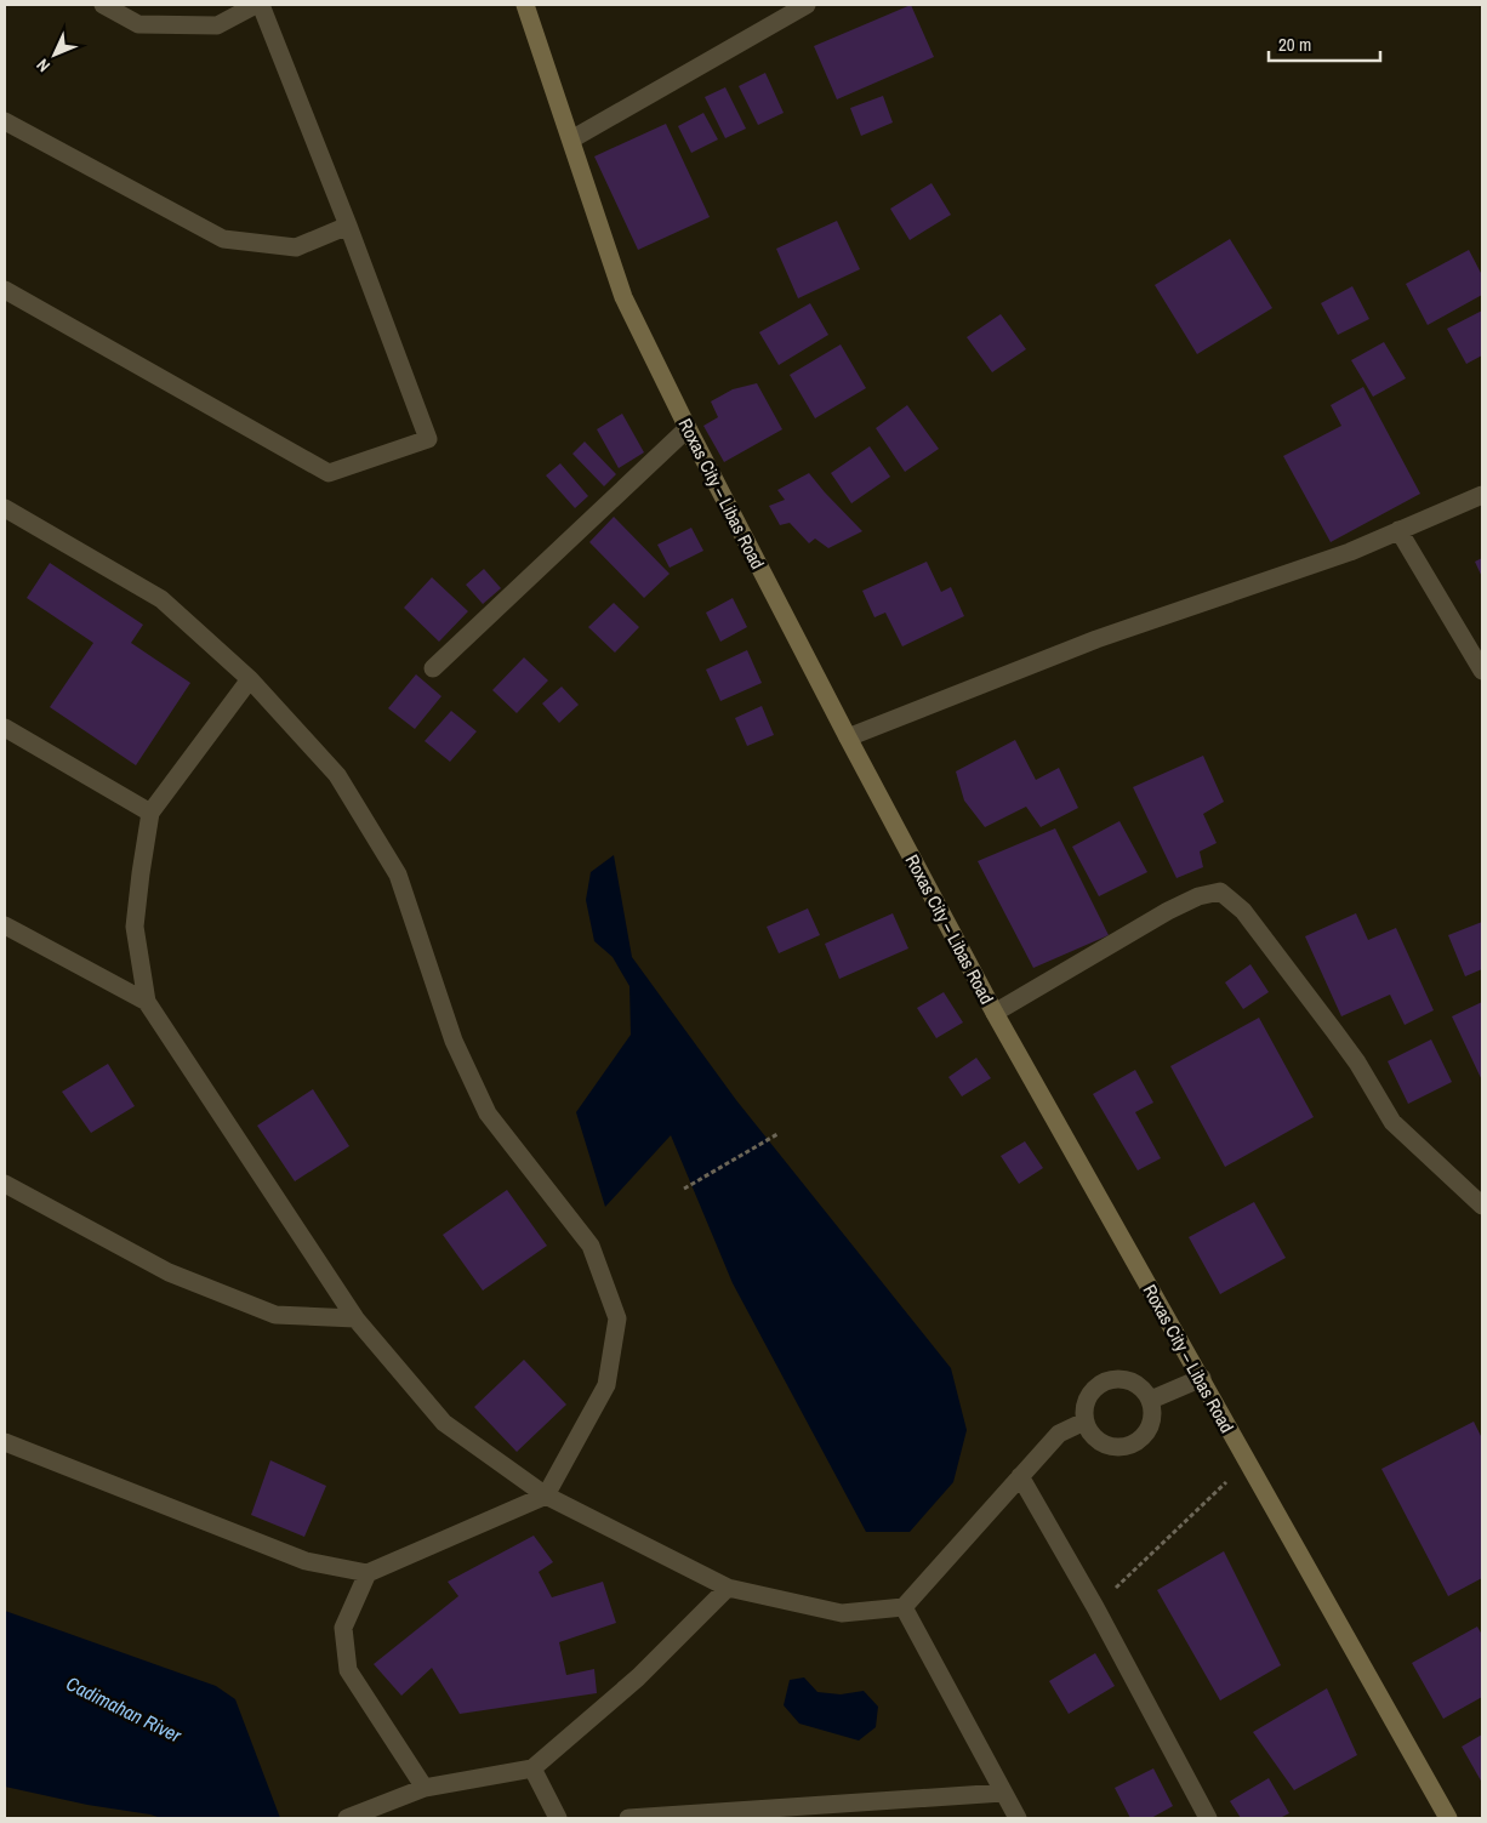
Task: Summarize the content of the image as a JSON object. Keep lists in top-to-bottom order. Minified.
{"streets":{"main road":["Roxas City – Libas Road"]},"water":["Cadimahan River"],"scale_bar":"20 m","north":"bottom left"}
